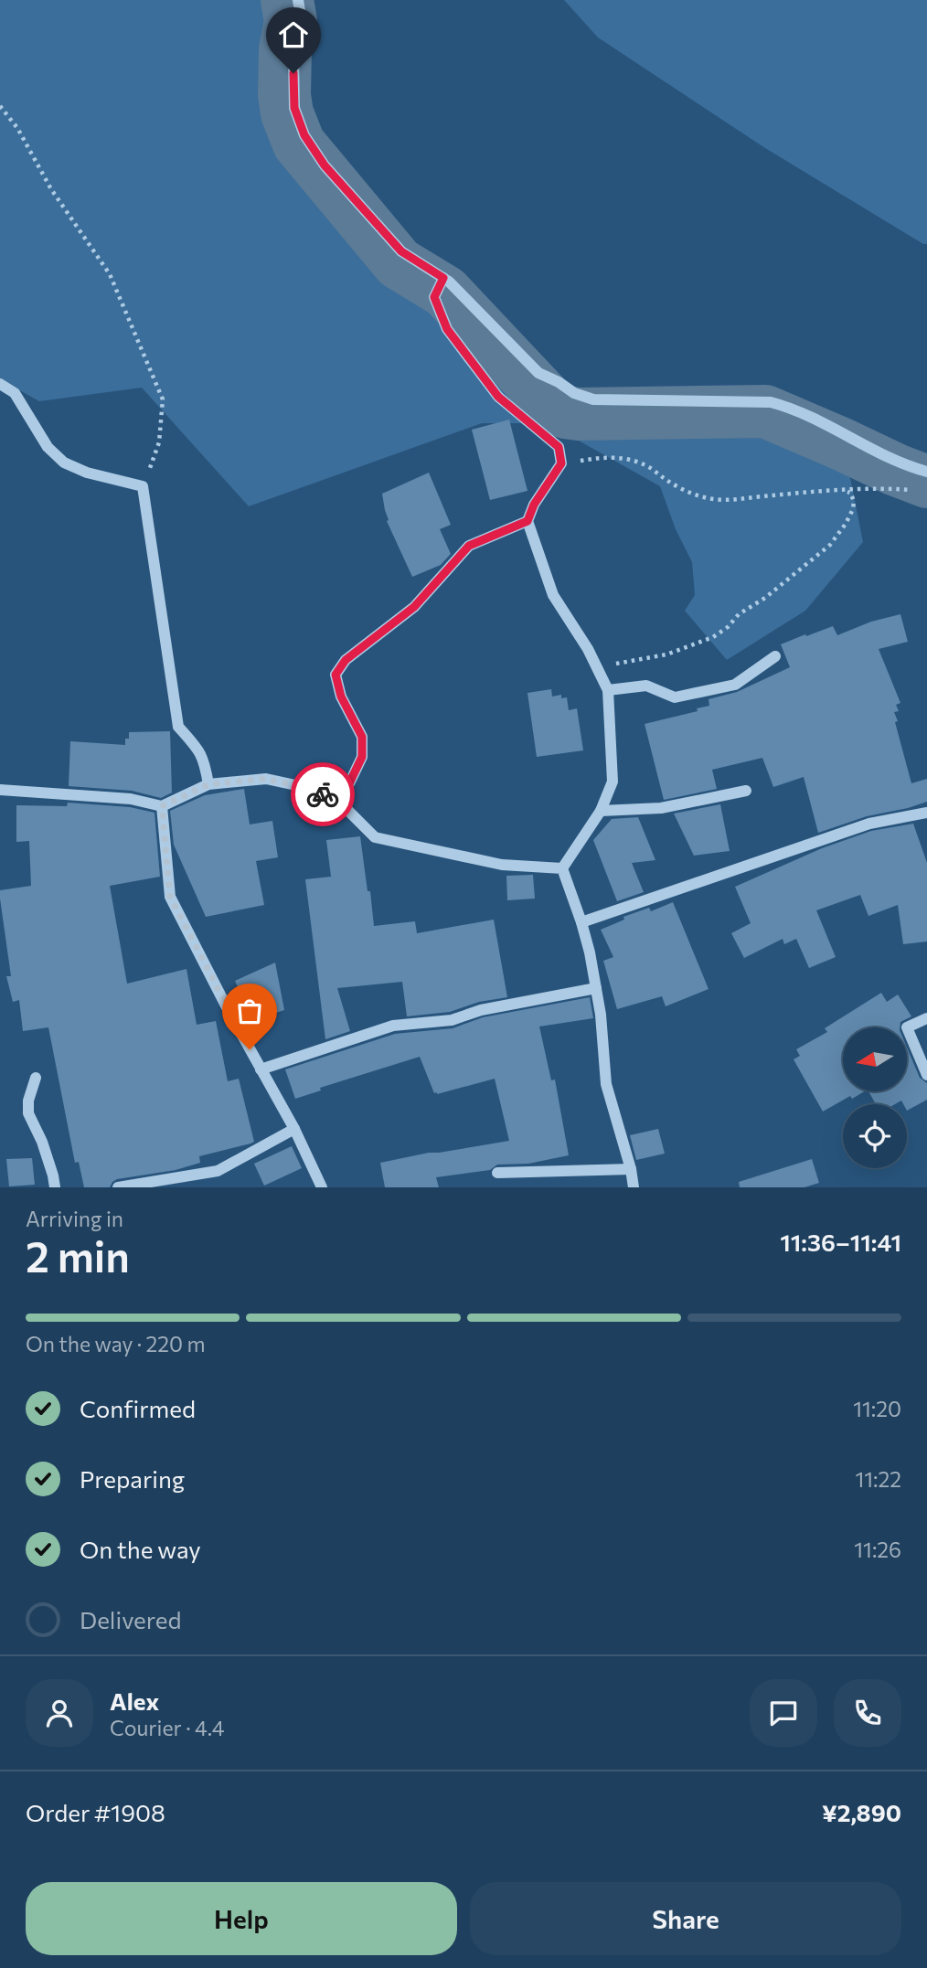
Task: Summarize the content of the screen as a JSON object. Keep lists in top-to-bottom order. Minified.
{"north":"left","page":{"heading":["2 min","Arriving in","11:36–11:41"],"panel":["Alex","Courier · 4.4","Order #1908","¥2,890"],"bar":"On the way · 220 m","list":[["Confirmed","11:20"],["Preparing","11:22"],["On the way","11:26"],"Delivered"],"buttons":["Help","Share"]}}
